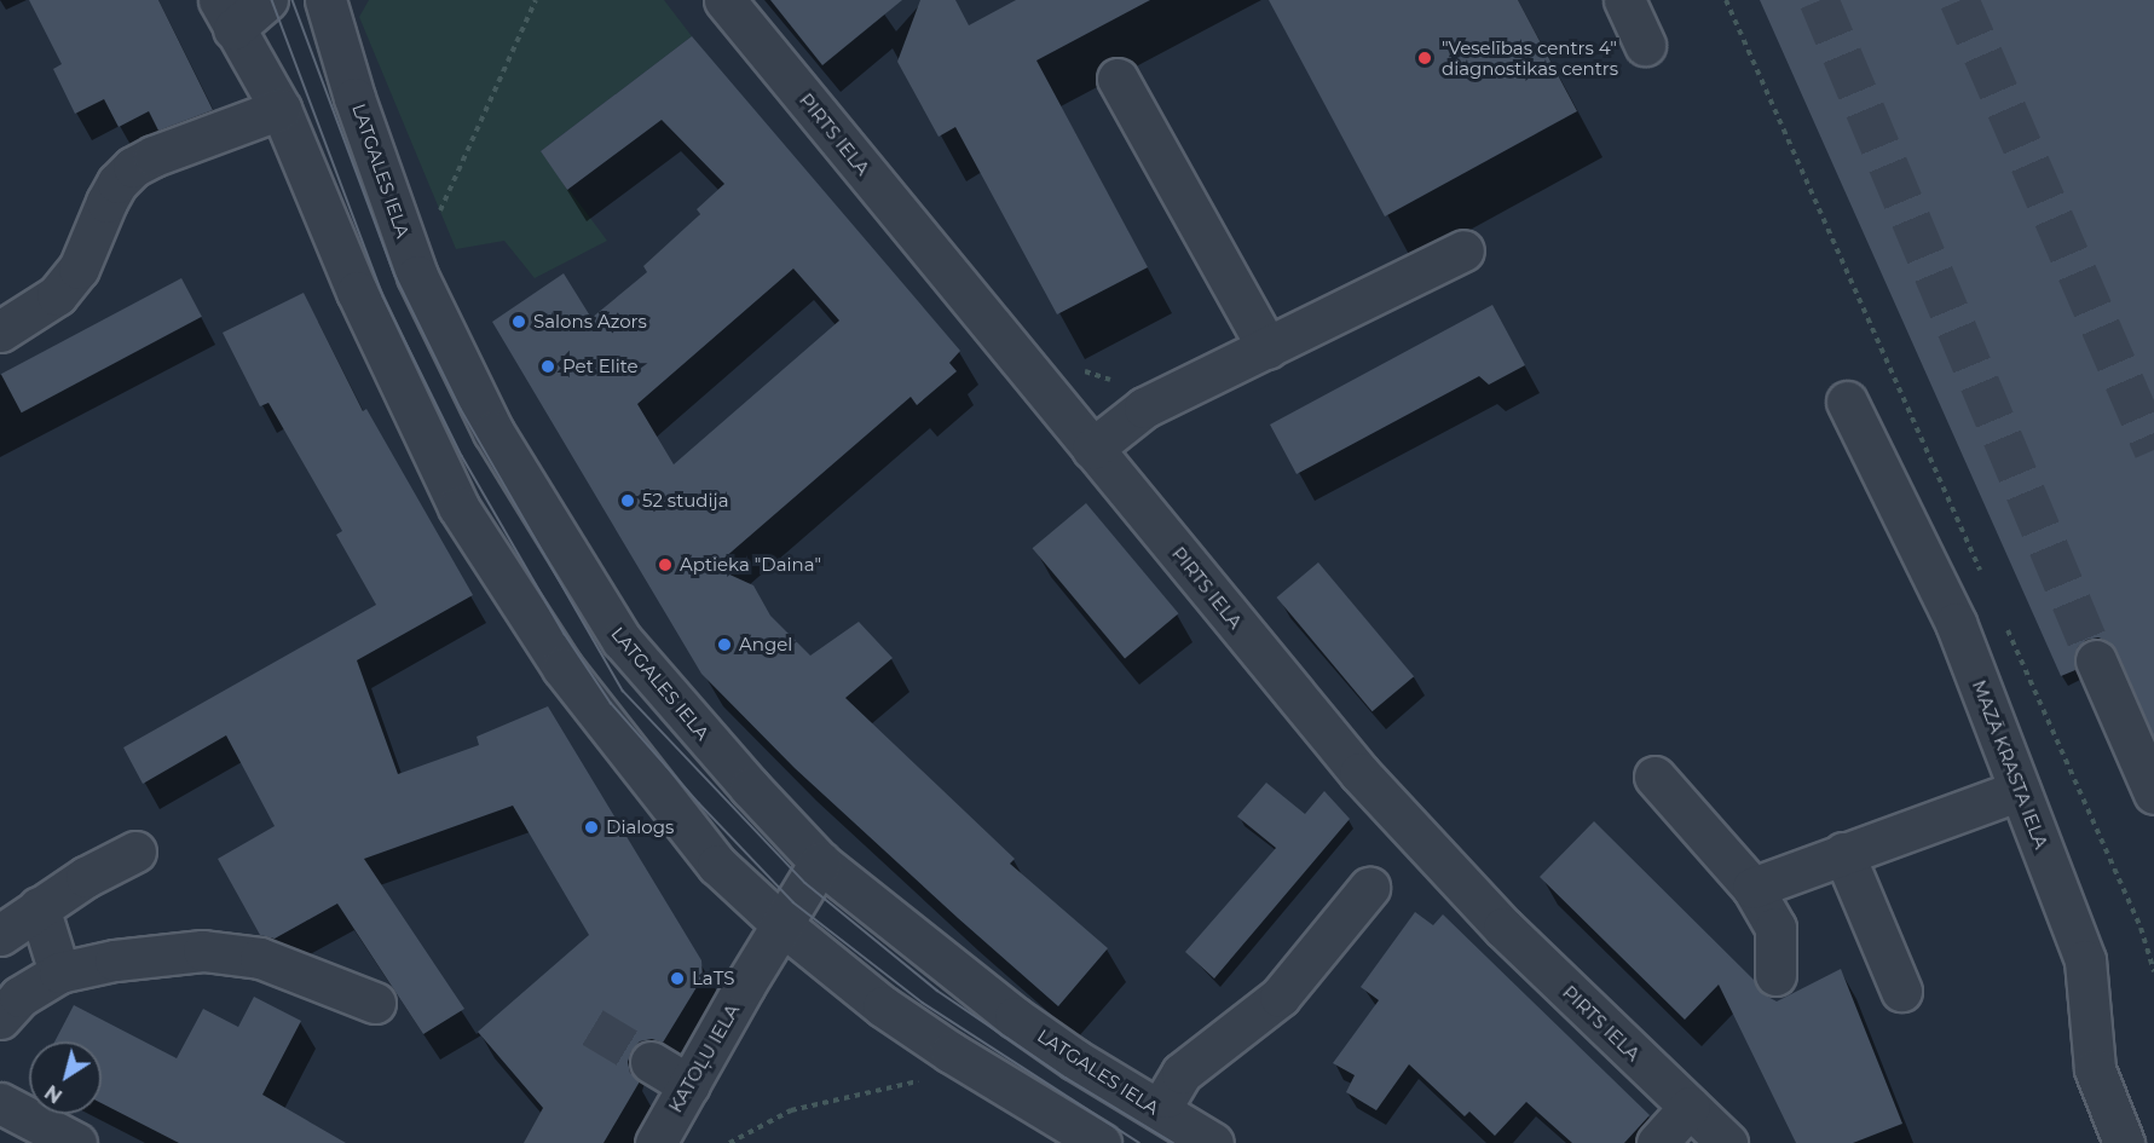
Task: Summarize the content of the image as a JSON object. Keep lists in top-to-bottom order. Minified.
{"streets":{"street":["PIRTS IELA","LATGALES IELA","MAZĀ KRASTA IELA","KATOĻU IELA"]},"crossings":[["LATGALES IELA","KATOĻU IELA"]],"places":["\"Veselības centrs 4\" diagnostikas centrs","Salons Azors","Pet Elite","52 studija","Aptieka \"Daina\"","Angel","Dialogs","LaTS"],"north":"bottom left"}
